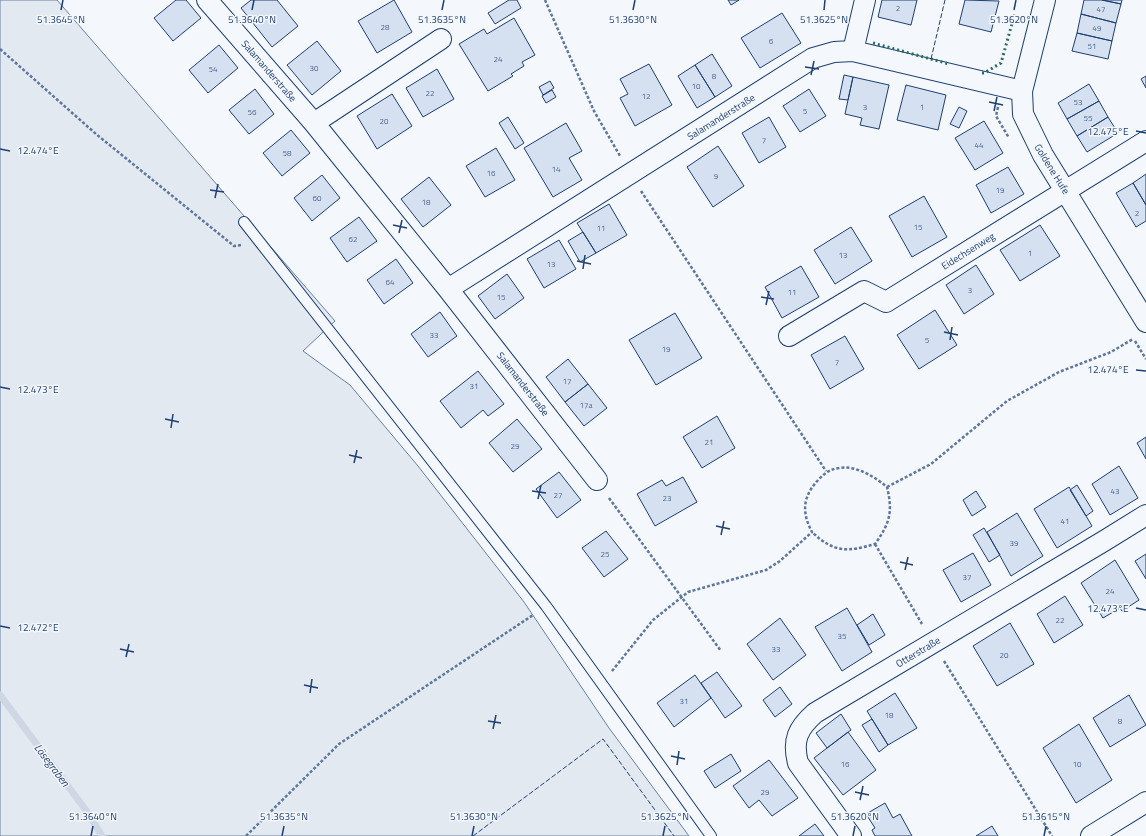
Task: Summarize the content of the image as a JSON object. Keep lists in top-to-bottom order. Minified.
{"streets":{"street":["Salamanderstraße","Goldene Hufe","Eidechsenweg","Otterstraße"]},"crossings":[["Salamanderstraße","Goldene Hufe"],["Goldene Hufe","Eidechsenweg"]],"water":["Lösegraben"],"house_numbers":["2","47","28","49","6","51","24","30","54","8","10","22","12","53","3","1","5","56","55","20","7","44","58","14","16","9","19","60","18","2","15","11","62","1","13","13","64","3","11","15","33","5","19","7","17","31","17a","21","29","43","27","23","41","39","25","37","24","22","35","33","20","31","18","8","16","10","29"],"coordinates":["51.3645°N","51.3640°N","51.3635°N","51.3630°N","51.3625°N","51.3620°N","12.475°E","12.474°E","12.473°E","12.472°E","51.3615°N"]}
